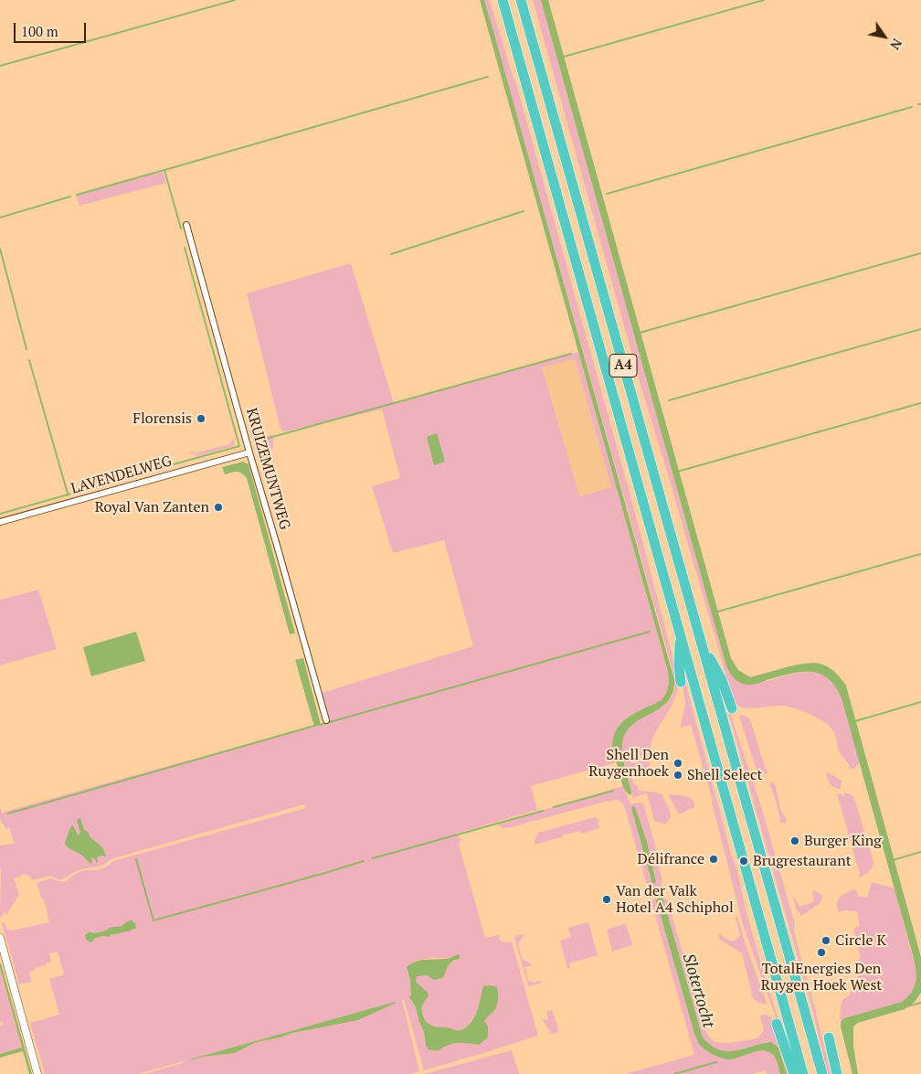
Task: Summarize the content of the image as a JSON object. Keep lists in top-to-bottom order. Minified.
{"streets":{"highway":["A4"],"street":["KRUIZEMUNTWEG","LAVENDELWEG"]},"crossings":[["KRUIZEMUNTWEG","LAVENDELWEG"]],"water":["Slotertocht"],"places":["Florensis","Royal Van Zanten","Shell Den Ruygenhoek","Shell Select","Burger King","Délifrance","Brugrestaurant","Van der Valk Hotel A4 Schiphol","Circle K","TotalEnergies Den Ruygen Hoek West"],"scale_bar":"100 m","north":"bottom right"}
